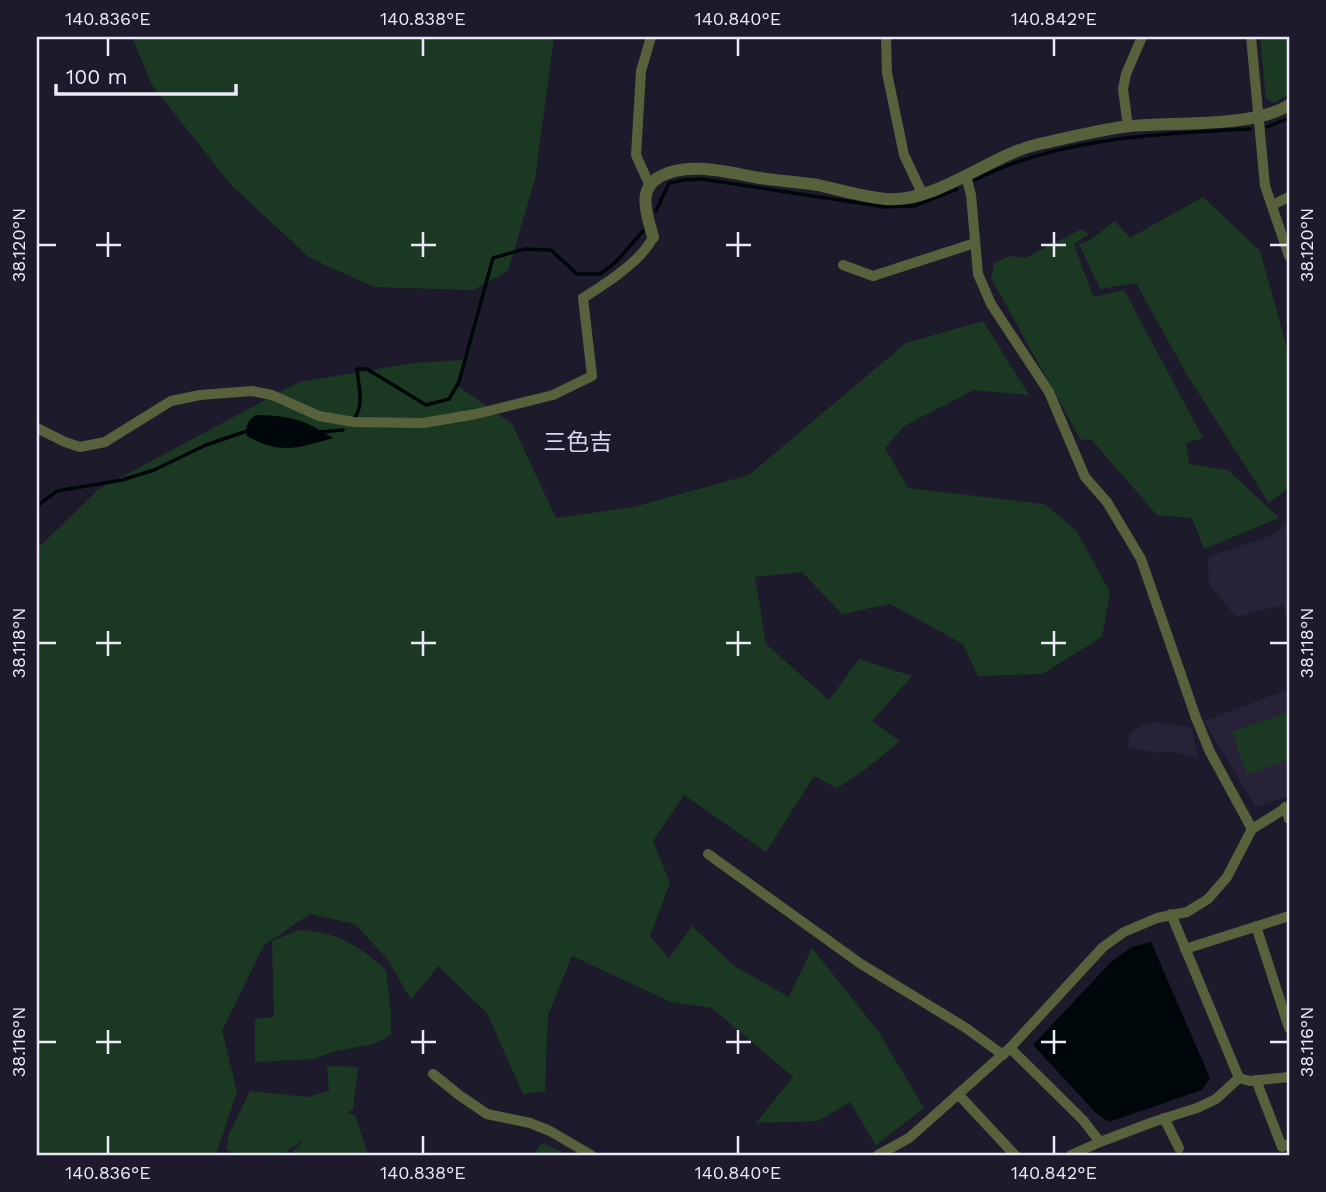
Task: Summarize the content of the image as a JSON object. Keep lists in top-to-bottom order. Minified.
{"districts":["三色吉"],"scale_bar":"100 m","coordinates":["140.836°E","140.838°E","140.840°E","140.842°E","38.120°N","38.118°N","38.116°N"]}
